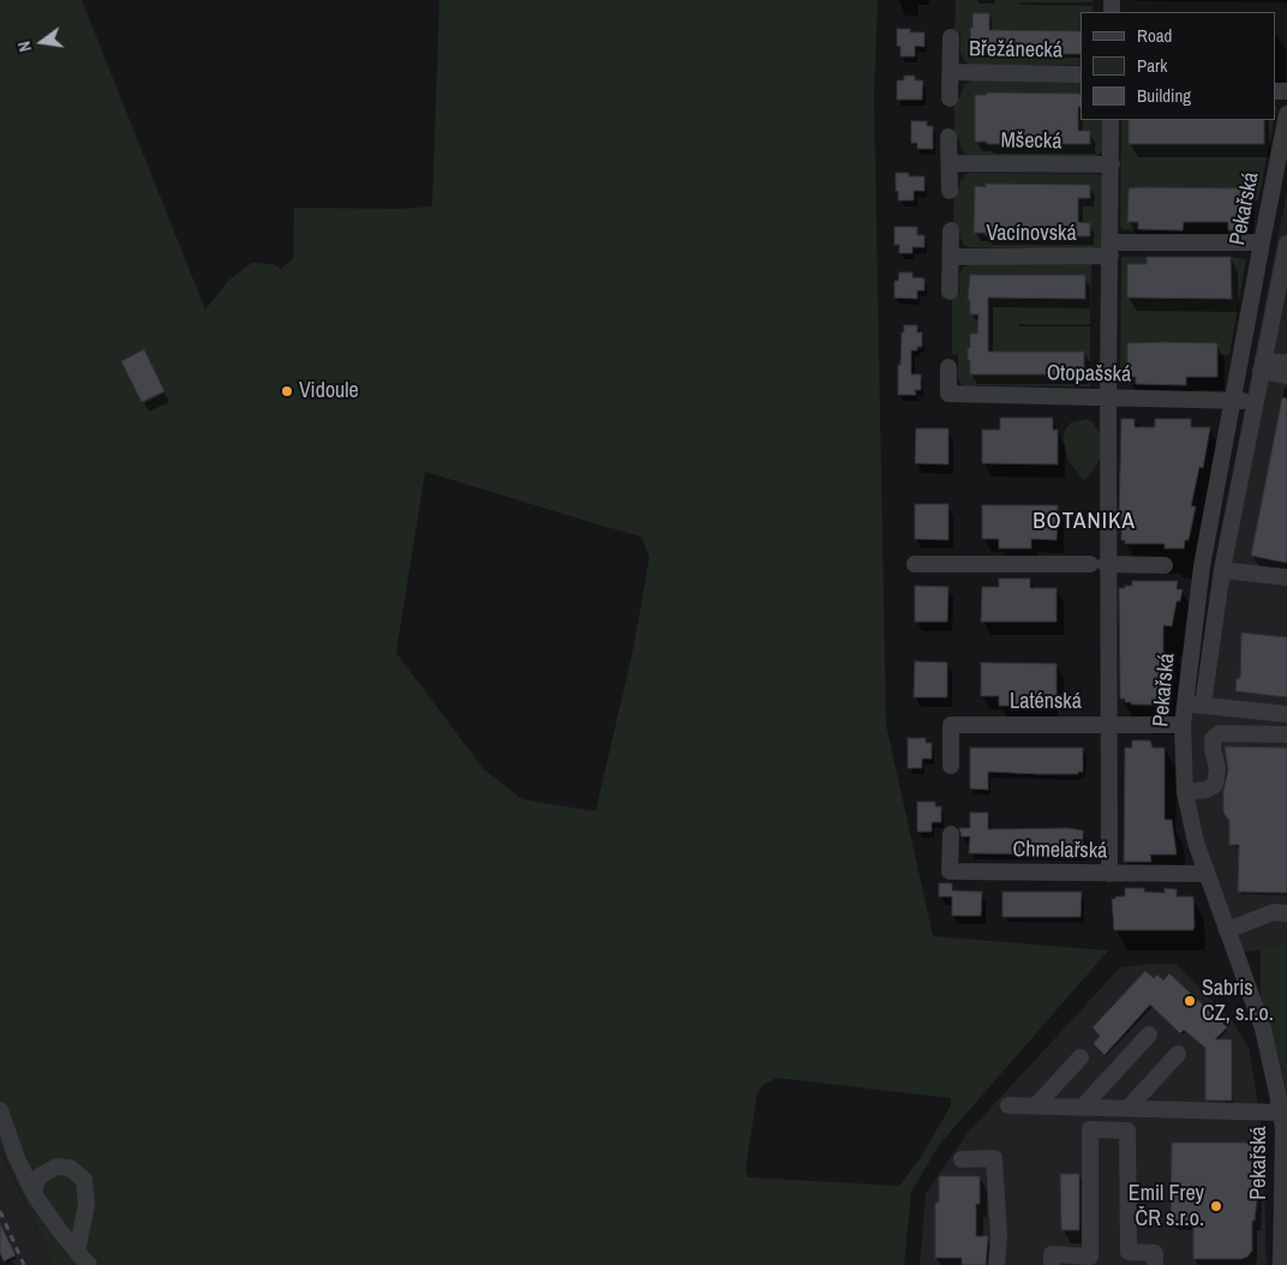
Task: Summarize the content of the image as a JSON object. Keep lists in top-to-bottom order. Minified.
{"streets":{"street":["Břežánecká","Mšecká","Pekařská","Vacínovská","Otopašská","Laténská","Chmelařská"]},"crossings":[["Pekařská","Vacínovská"],["Pekařská","Otopašská"],["Pekařská","Laténská"],["Pekařská","Chmelařská"]],"districts":["BOTANIKA"],"places":["Vidoule","Sabris CZ, s.r.o.","Emil Frey ČR s.r.o."],"legend":["Road","Park","Building"],"north":"left"}
